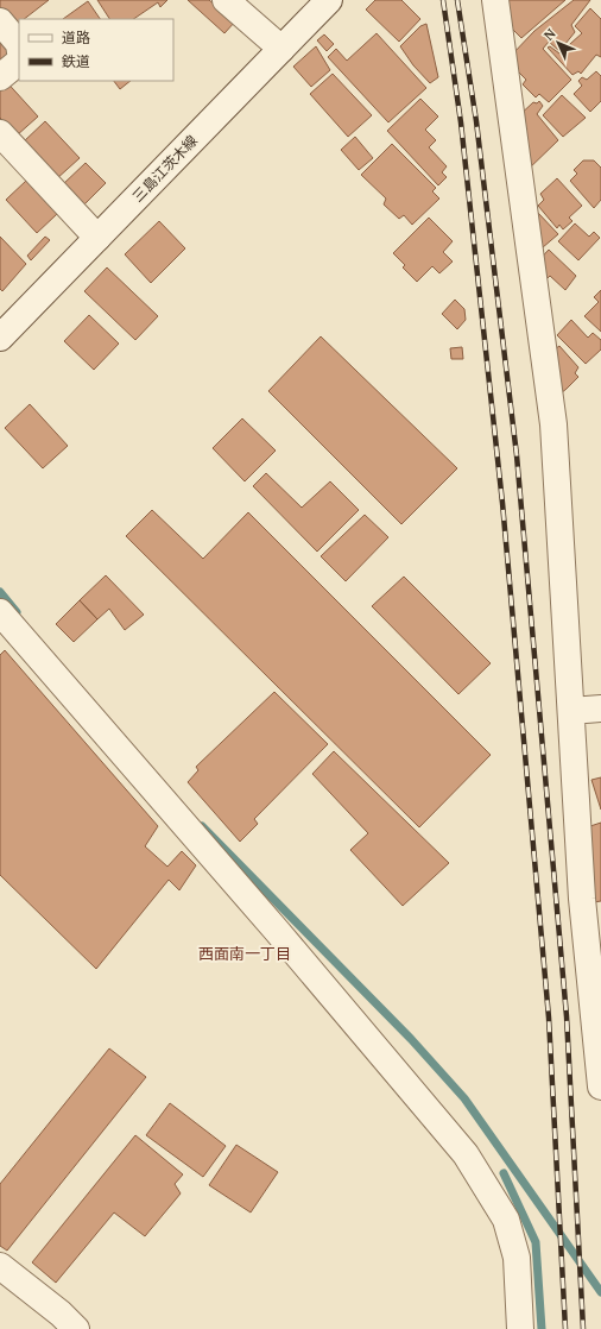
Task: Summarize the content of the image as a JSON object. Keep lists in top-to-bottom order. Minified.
{"streets":{"street":["三島江茨木線"]},"districts":["西面南一丁目"],"legend":["道路","鉄道"],"north":"top left"}
